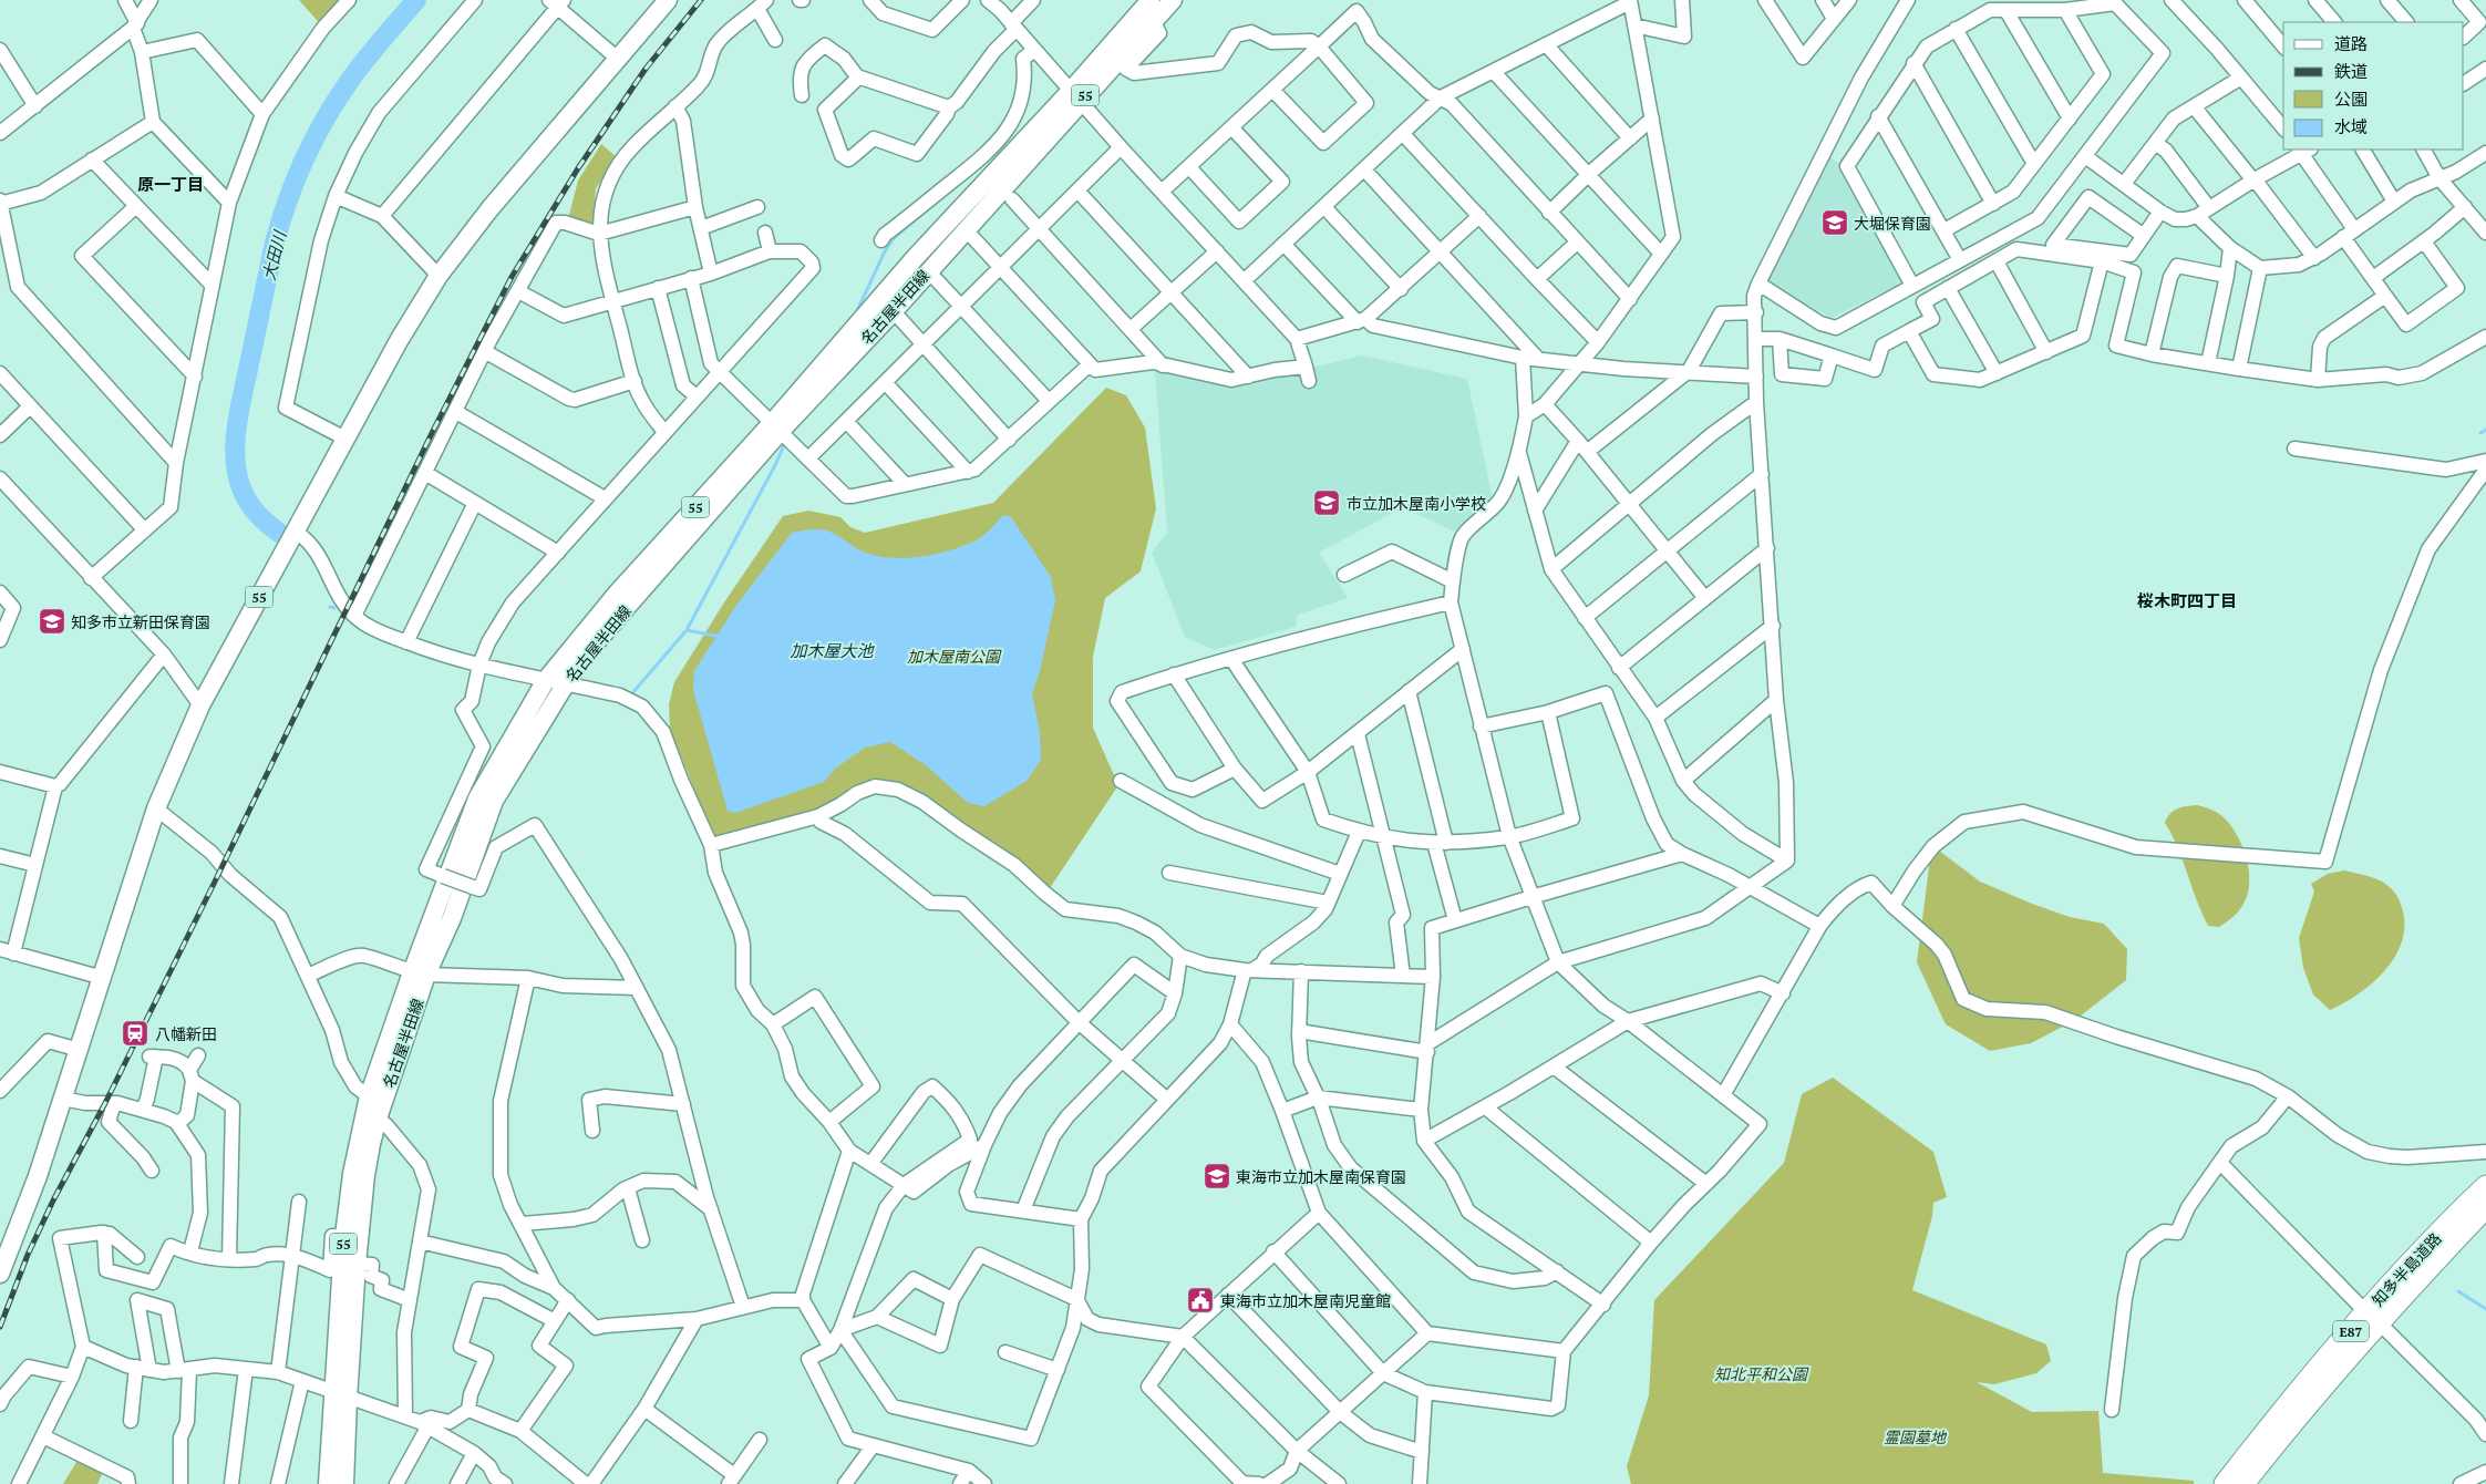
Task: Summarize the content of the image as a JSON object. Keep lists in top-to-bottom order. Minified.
{"streets":{"highway":["知多半島道路","E87"],"main road":["55","名古屋半田線"]},"districts":["原一丁目","桜木町四丁目"],"water":["大田川","加木屋大池"],"parks":["加木屋南公園","知北平和公園","霊園墓地"],"places":{"school or university":["大堀保育園","市立加木屋南小学校","知多市立新田保育園","東海市立加木屋南保育園"],"station":["八幡新田"],"public building":["東海市立加木屋南児童館"]},"legend":["道路","鉄道","公園","水域"]}
